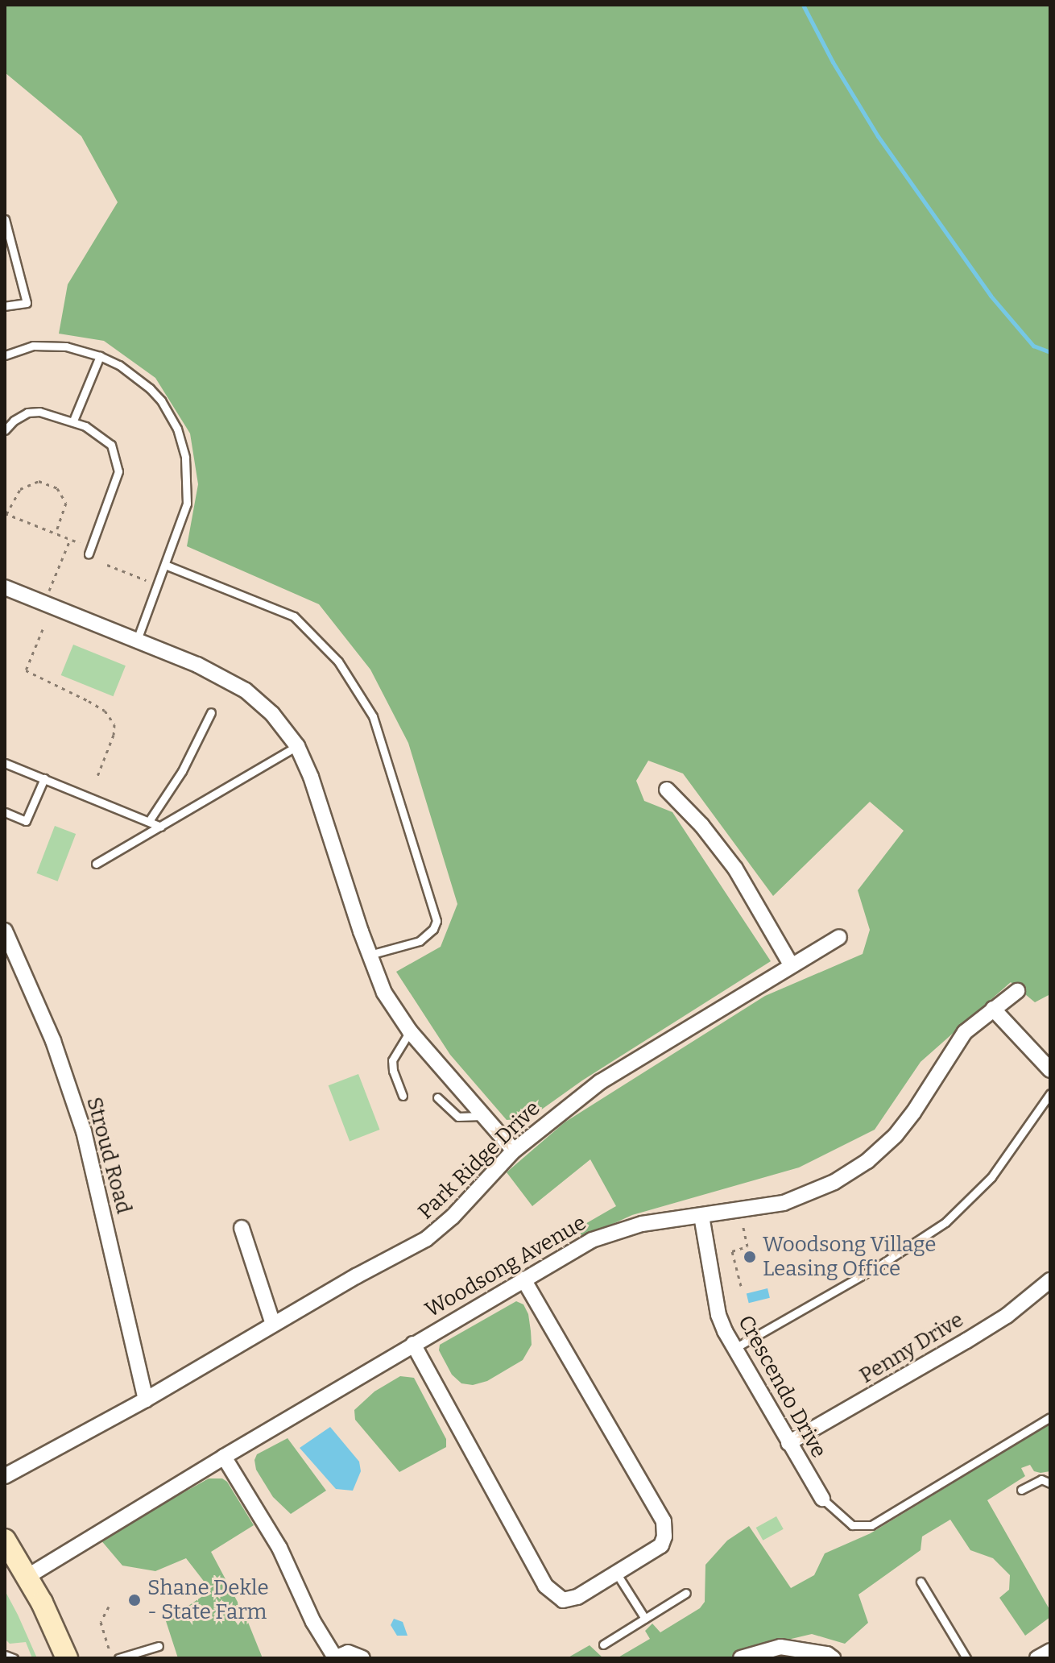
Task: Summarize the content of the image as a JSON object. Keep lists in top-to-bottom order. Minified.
{"streets":{"street":["Stroud Road","Park Ridge Drive","Woodsong Avenue","Penny Drive","Crescendo Drive"]},"crossings":[["Stroud Road","Park Ridge Drive"],["Woodsong Avenue","Crescendo Drive"],["Penny Drive","Crescendo Drive"]],"places":["Woodsong Village Leasing Office","Shane Dekle - State Farm"]}
